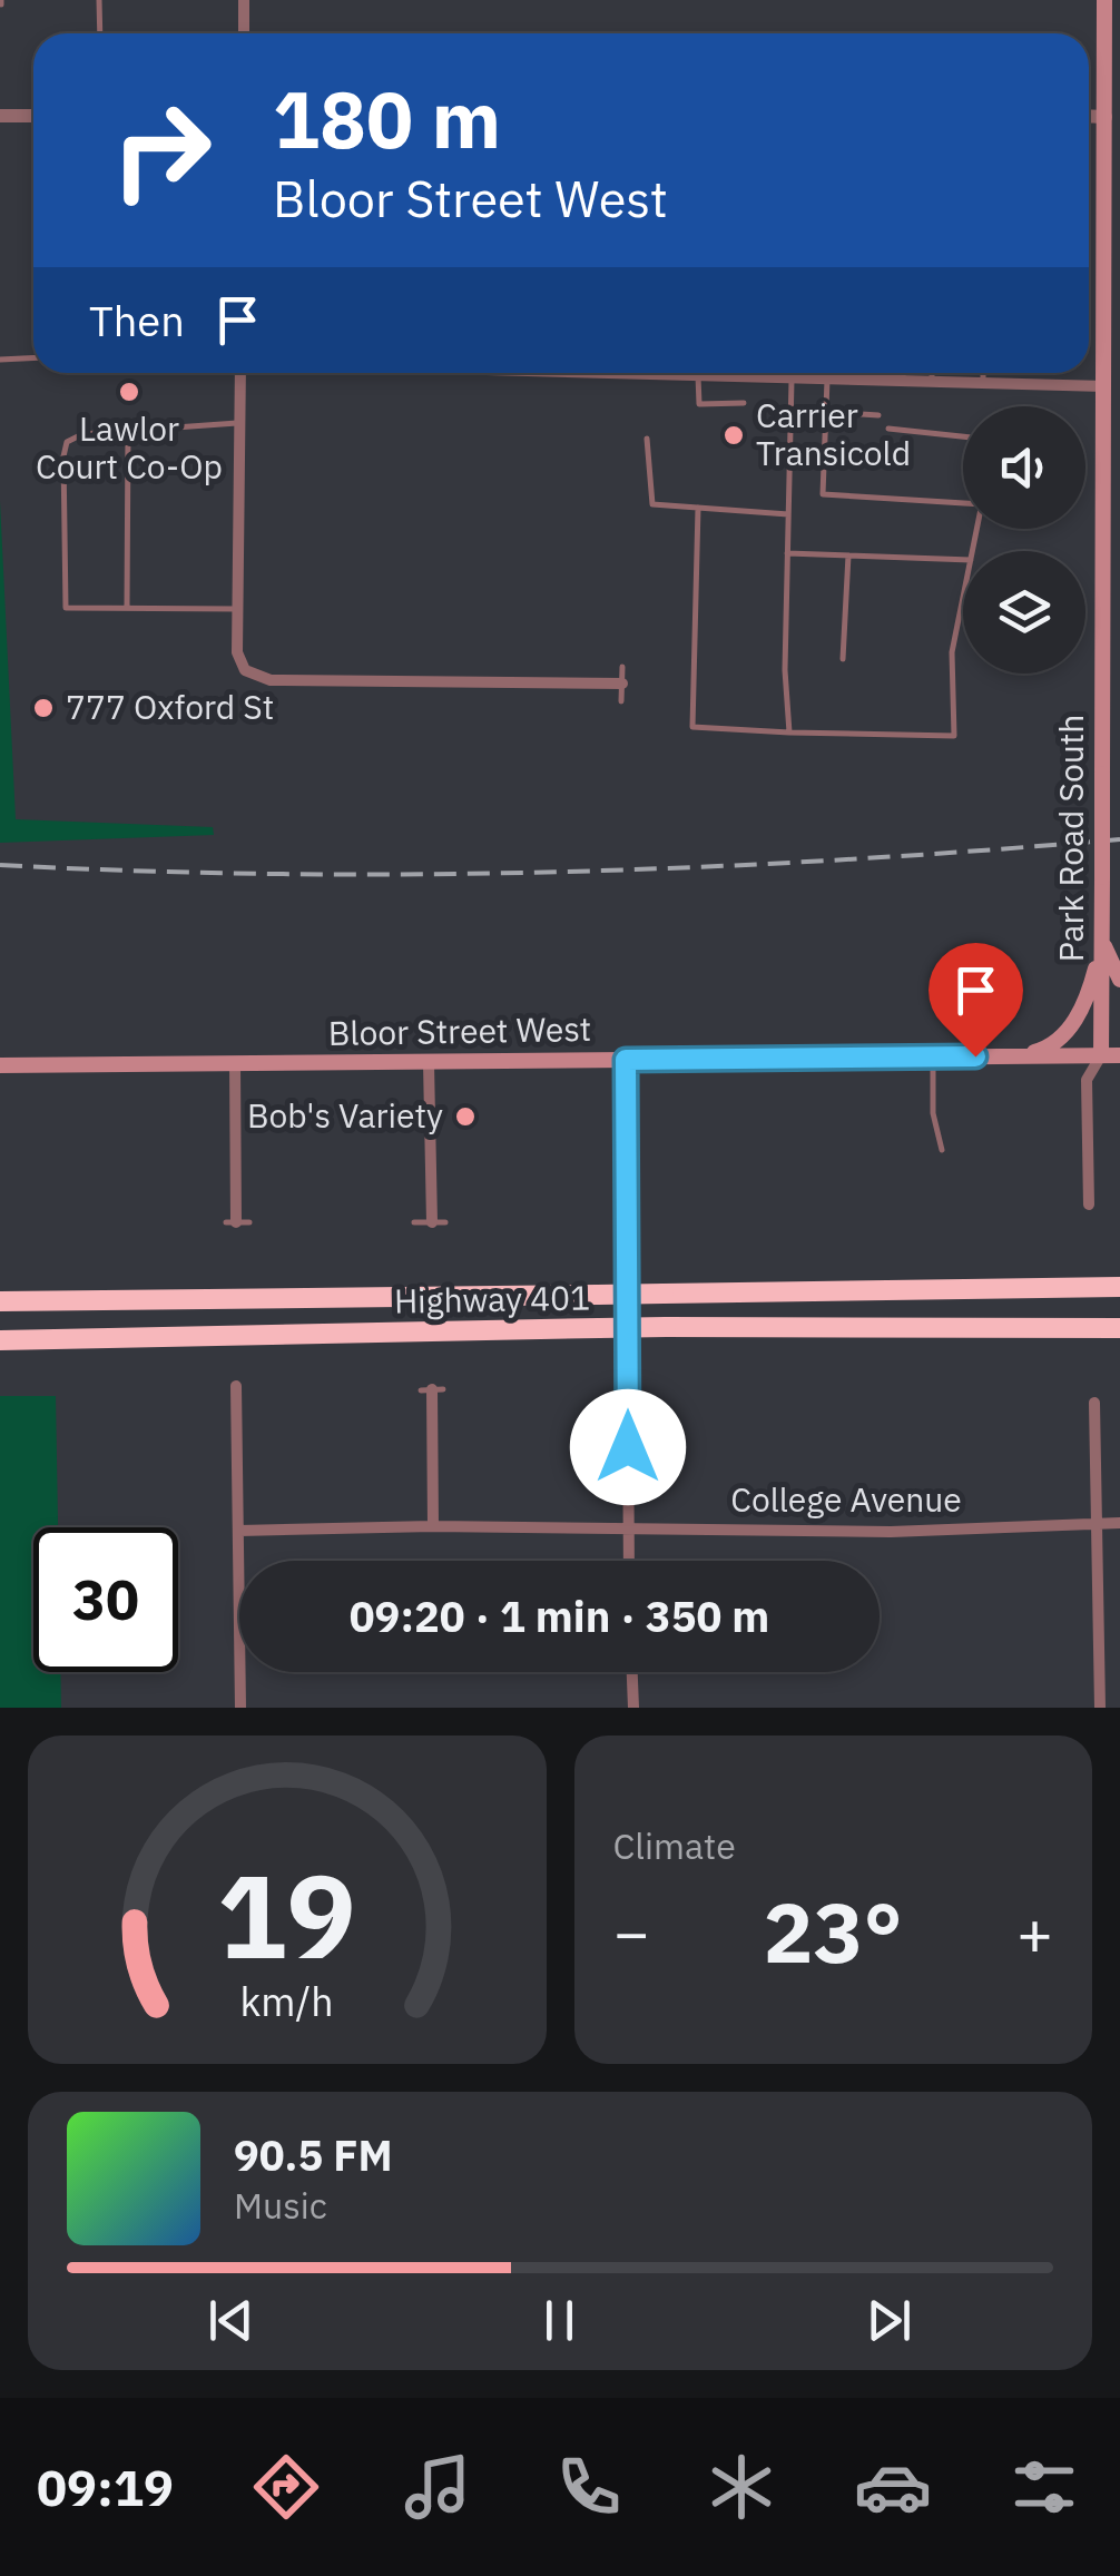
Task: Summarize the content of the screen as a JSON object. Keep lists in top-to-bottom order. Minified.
{"streets":{"highway":["Highway 401"],"main road":["Park Road South","Bloor Street West"],"street":["College Avenue"]},"crossings":[["Park Road South","Bloor Street West"]],"places":["Lawlor Court Co-Op","Carrier Transicold","777 Oxford St","Bob's Variety"],"page":{"turn":["180 m","Bloor Street West"],"then":"Then","limit":"30","trip":"09:20 · 1 min · 350 m","tile":"Climate","heat":["−","23°","+"],"song":["90.5 FM","Music"],"tabs":"09:19","gauge":["19","km/h"]}}
